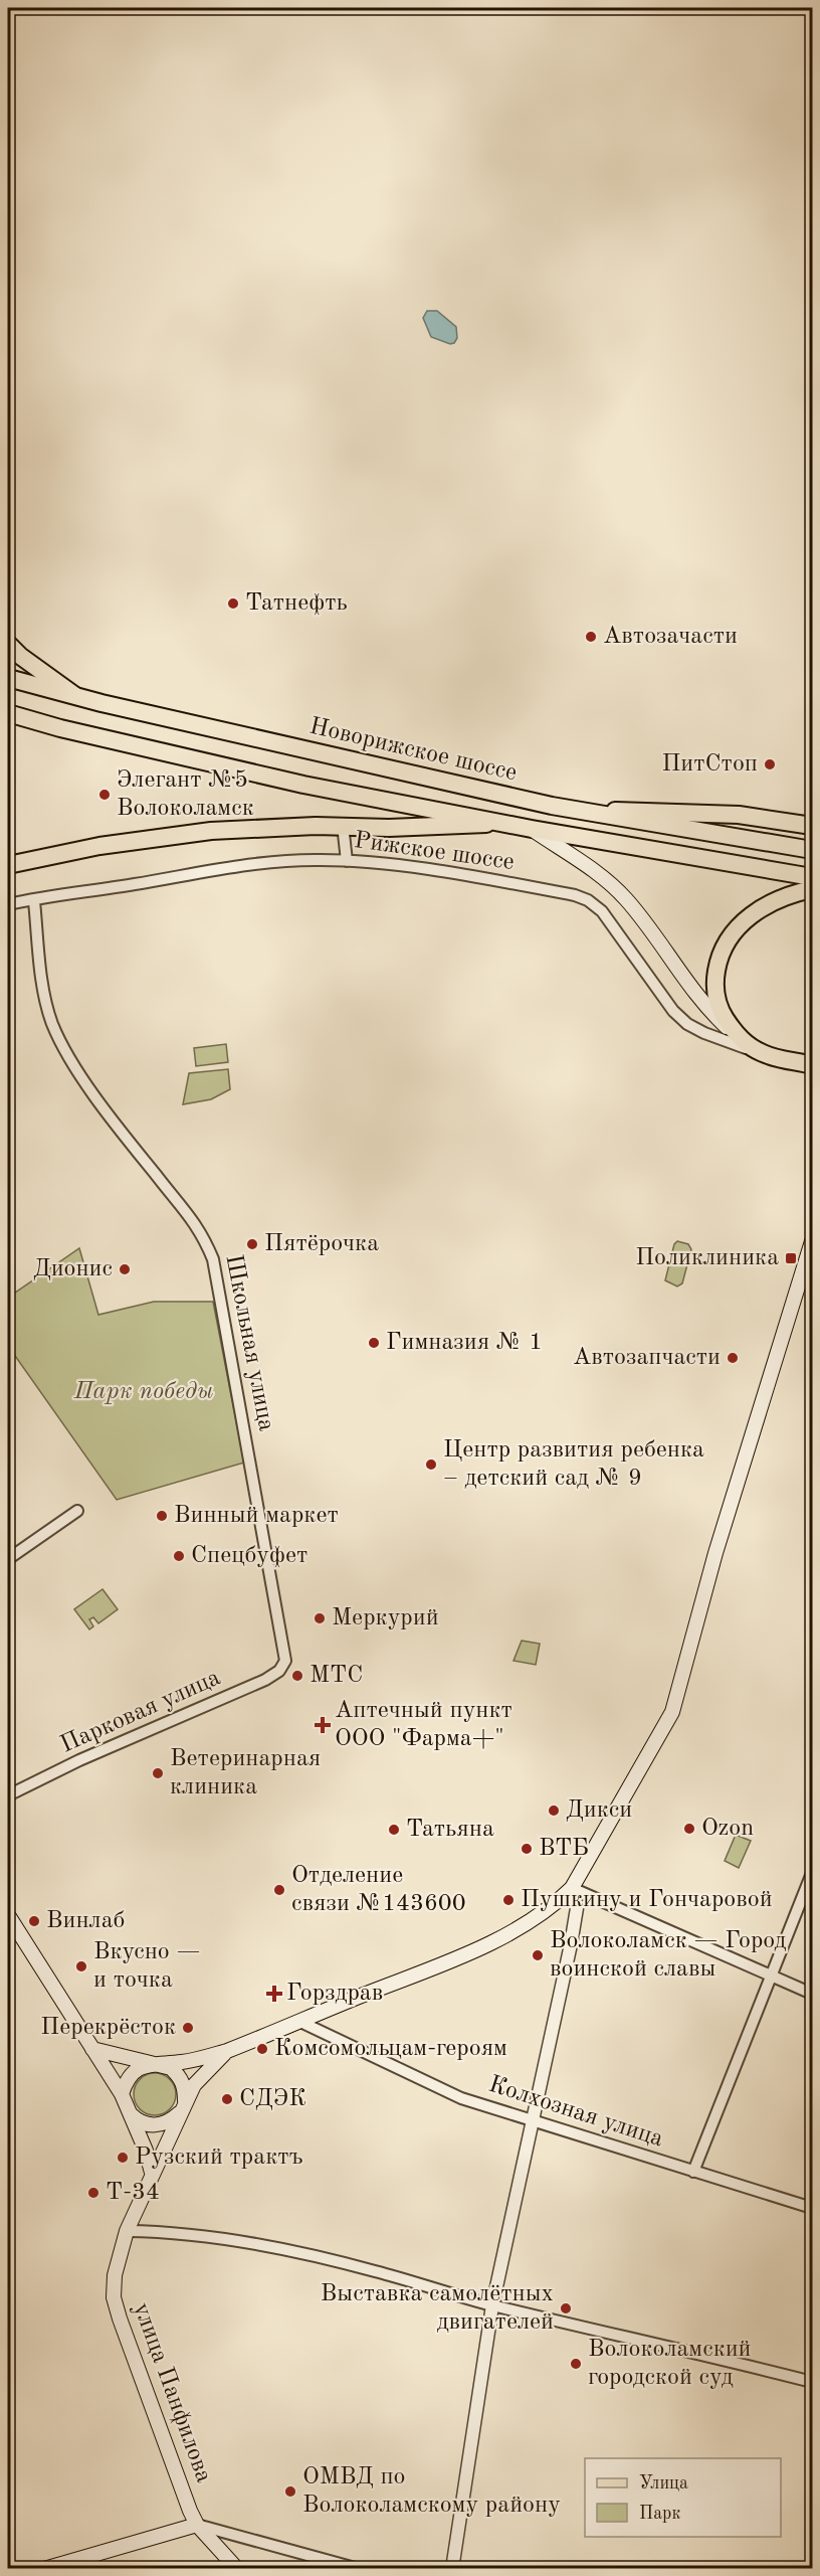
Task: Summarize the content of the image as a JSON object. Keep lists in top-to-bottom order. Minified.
{"streets":{"main road":["Новорижское шоссе","улица Панфилова"],"street":["Рижское шоссе","Школьная улица","Парковая улица","Колхозная улица"]},"crossings":[["Рижское шоссе","Школьная улица"],["Школьная улица","Парковая улица"]],"parks":["Парк победы"],"places":{"other":["Татнефть","Автозачасти","ПитСтоп","Элегант №5 Волоколамск","Пятёрочка","Дионис","Гимназия № 1","Автозапчасти","Центр развития ребенка – детский сад № 9","Винный маркет","Спецбуфет","Меркурий","МТС","Ветеринарная клиника","Дикси","Ozon","Татьяна","ВТБ","Отделение связи №143600","Пушкину и Гончаровой","Винлаб","Волоколамск — Город воинской славы","Вкусно — и точка","Перекрёсток","Комсомольцам-героям","СДЭК","Рузский трактъ","Т-34","Выставка самолётных двигателей","Волоколамский городской суд","ОМВД по Волоколамскому району"],"transit":["Поликлиника"],"health":["Аптечный пункт ООО \"Фарма+\"","Горздрав"]},"legend":["Улица","Парк"]}
